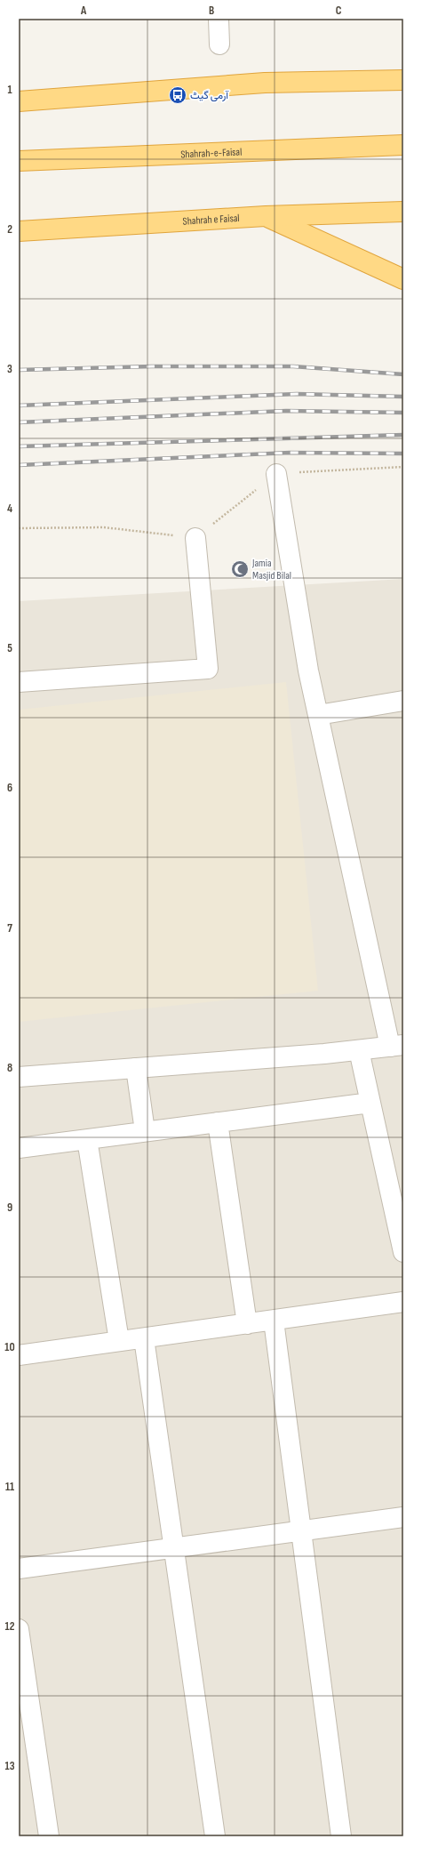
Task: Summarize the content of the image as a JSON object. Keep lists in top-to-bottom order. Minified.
{"streets":{"highway":["Shahrah-e-Faisal","Shahrah e Faisal"]},"places":{"bus stop":["آرمی گیٹ"],"mosque":["Jamia Masjid Bilal"]},"grid":{"columns":["A","B","C"],"rows":["1","2","3","4","5","6","7","8","9","10","11","12","13"]}}
